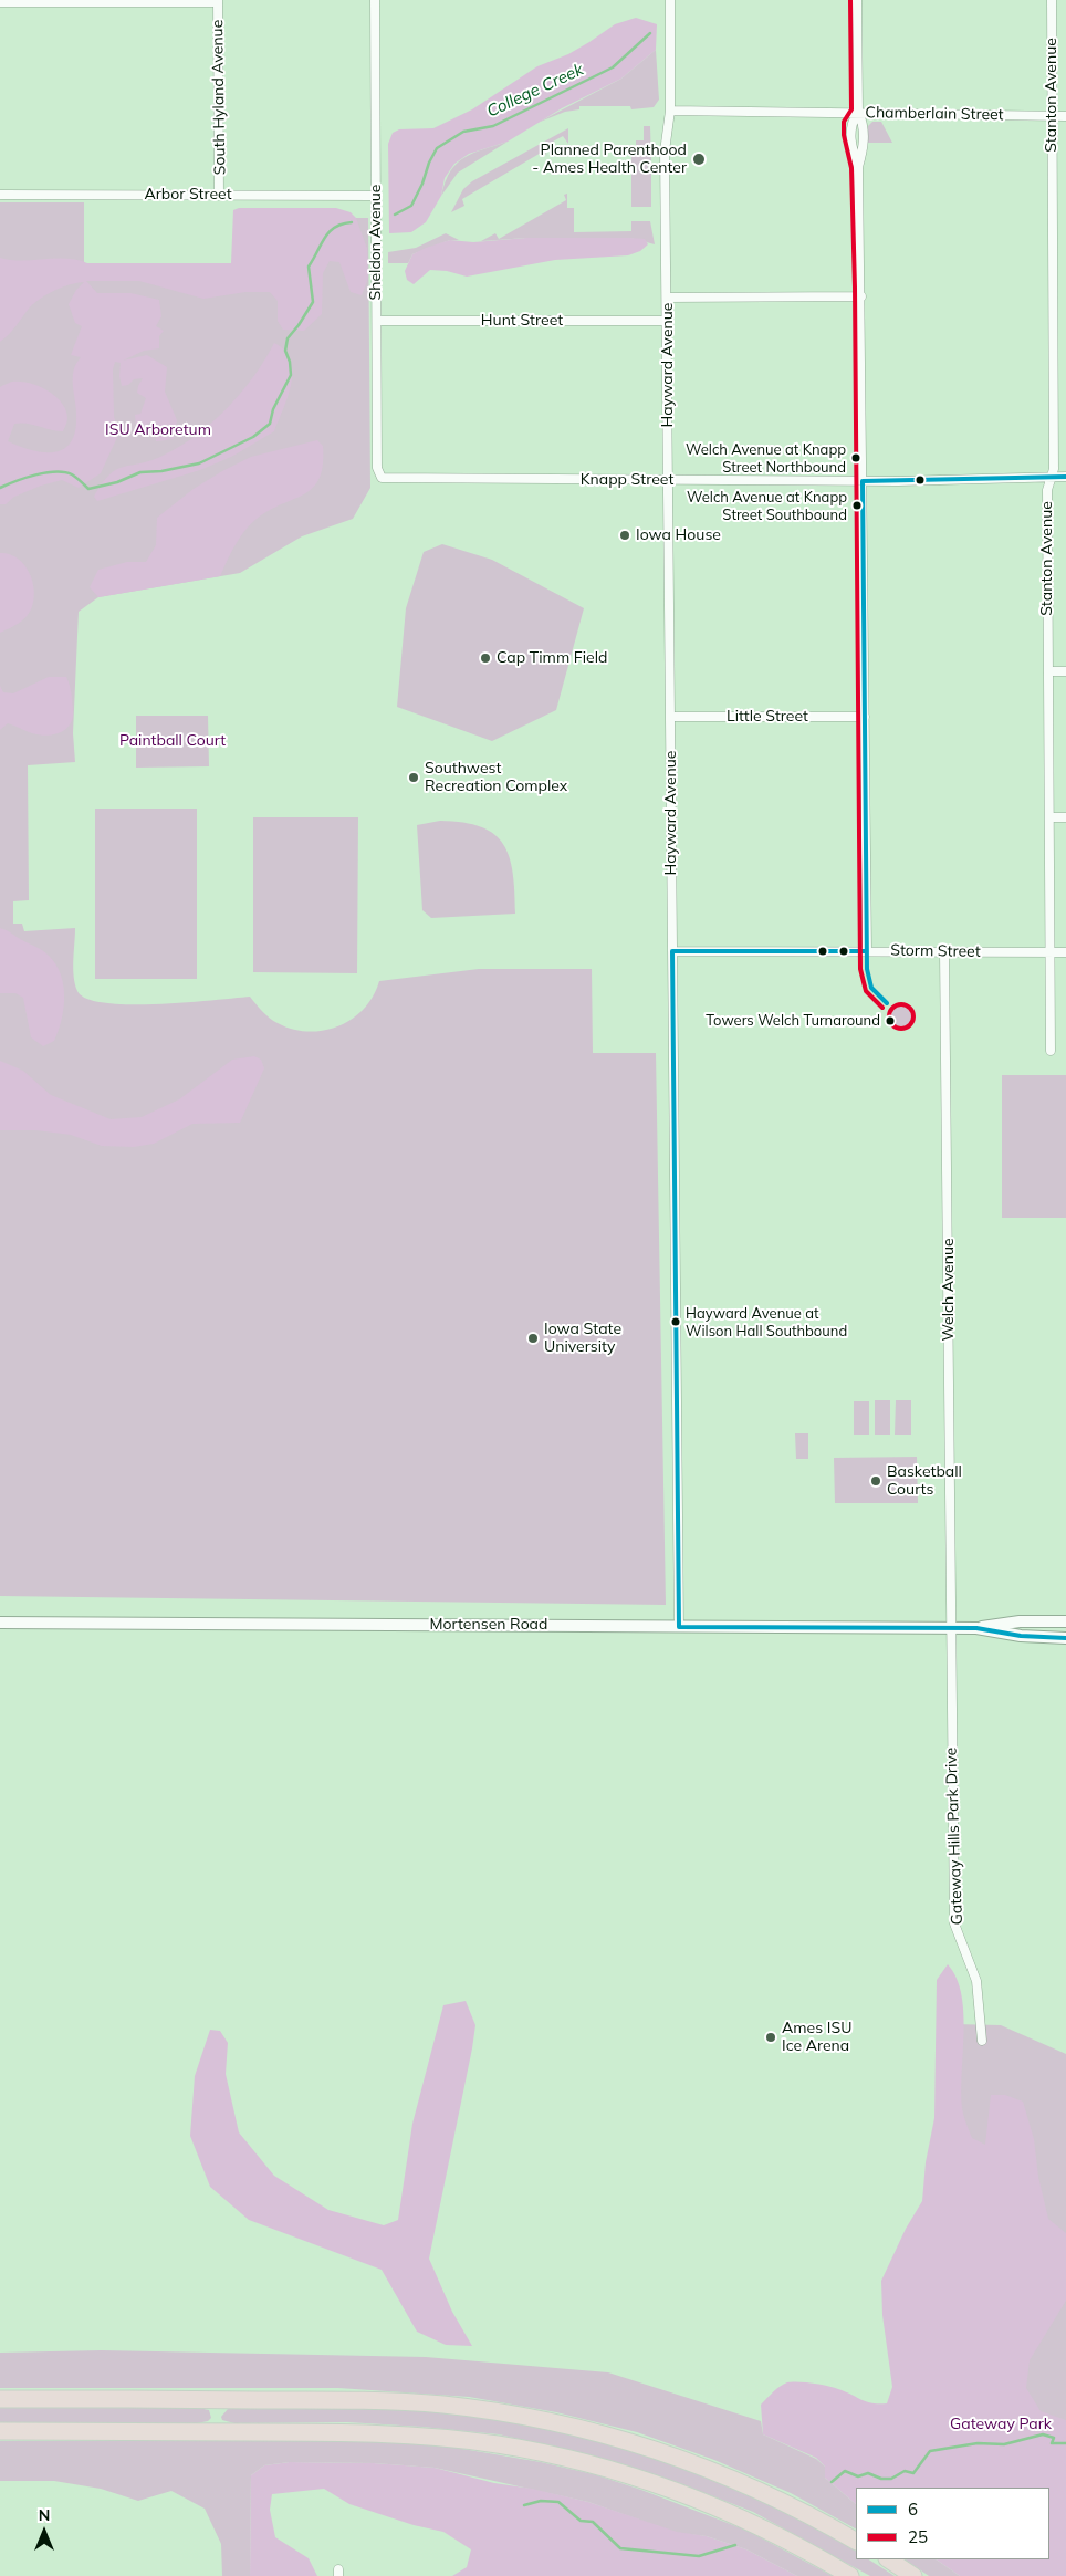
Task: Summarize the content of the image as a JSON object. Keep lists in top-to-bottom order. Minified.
{"streets":{"street":["Stanton Avenue","South Hyland Avenue","Chamberlain Street","Arbor Street","Sheldon Avenue","Hunt Street","Hayward Avenue","Knapp Street","Little Street","Storm Street","Welch Avenue","Mortensen Road","Gateway Hills Park Drive"]},"crossings":[["Stanton Avenue","Chamberlain Street"],["Stanton Avenue","Knapp Street"],["Stanton Avenue","Storm Street"],["South Hyland Avenue","Arbor Street"],["Chamberlain Street","Hayward Avenue"],["Arbor Street","Sheldon Avenue"],["Sheldon Avenue","Hunt Street"],["Sheldon Avenue","Knapp Street"],["Hunt Street","Hayward Avenue"],["Hayward Avenue","Knapp Street"],["Hayward Avenue","Little Street"],["Hayward Avenue","Storm Street"],["Hayward Avenue","Mortensen Road"],["Storm Street","Welch Avenue"],["Welch Avenue","Mortensen Road"],["Welch Avenue","Gateway Hills Park Drive"],["Mortensen Road","Gateway Hills Park Drive"]],"water":["College Creek"],"parks":["ISU Arboretum","Paintball Court","Gateway Park"],"places":["Planned Parenthood - Ames Health Center","Welch Avenue at Knapp Street Northbound","Welch Avenue at Knapp Street Southbound","Iowa House","Cap Timm Field","Southwest Recreation Complex","Towers Welch Turnaround","Hayward Avenue at Wilson Hall Southbound","Iowa State University","Basketball Courts","Ames ISU Ice Arena"],"lines":["transit line 25","transit line 6"],"legend":["6","25"],"north":"top"}
